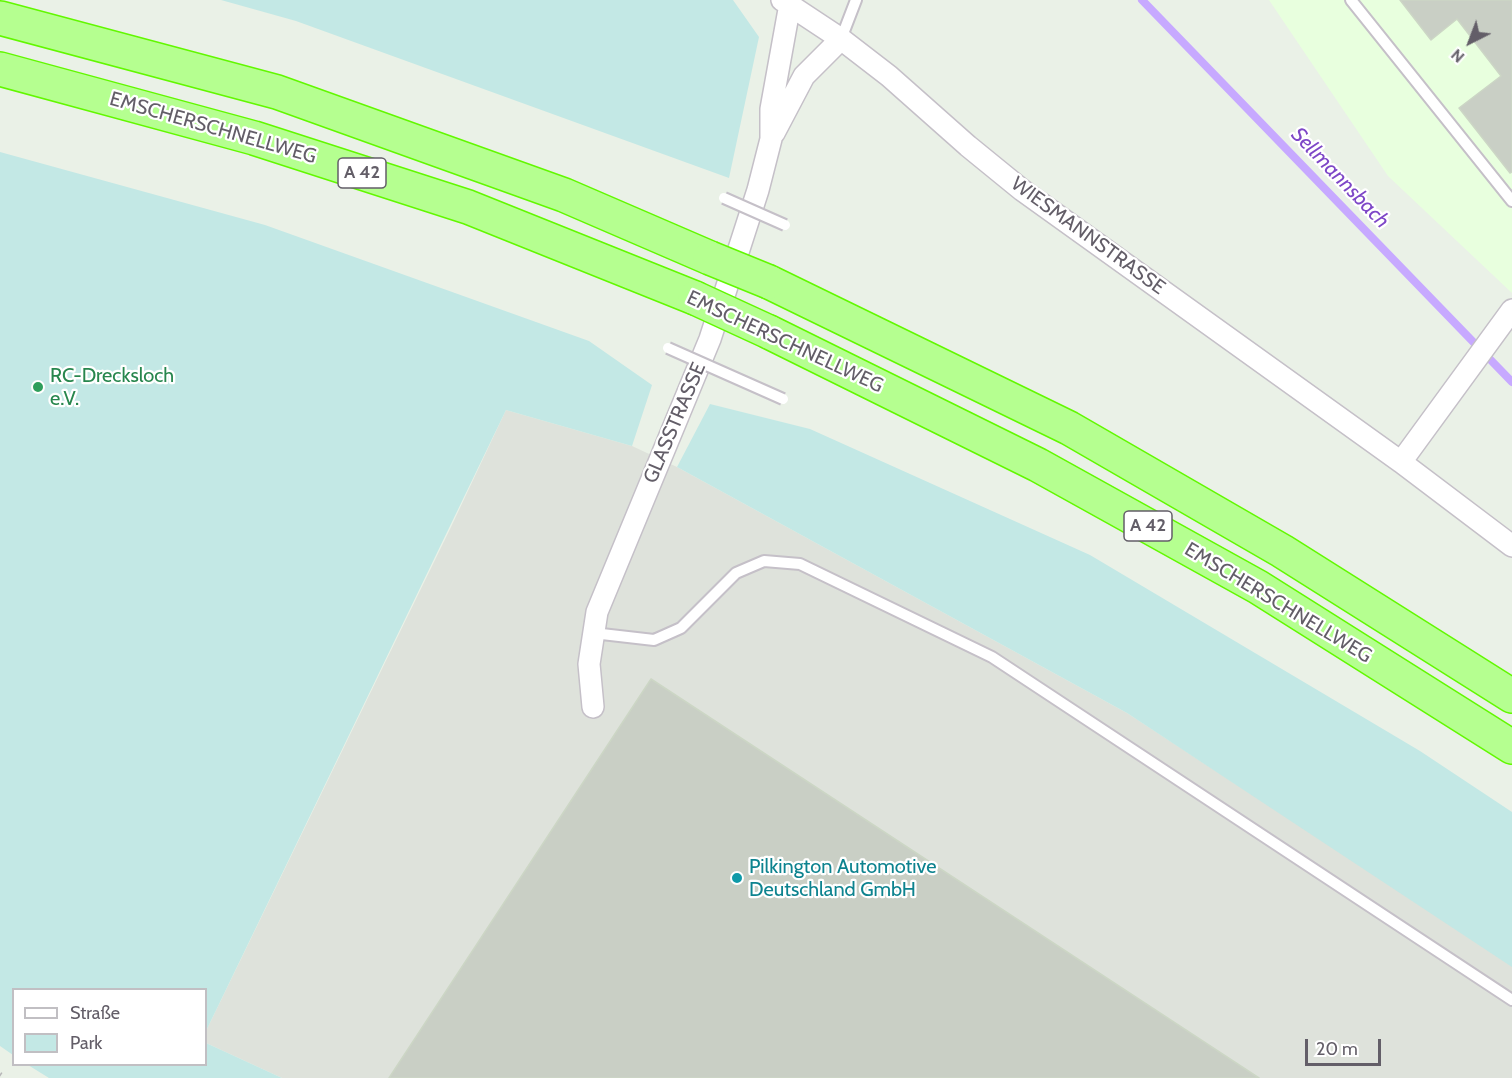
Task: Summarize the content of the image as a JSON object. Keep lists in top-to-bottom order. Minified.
{"streets":{"highway":["EMSCHERSCHNELLWEG","A 42"],"street":["WIESMANNSTRASSE","GLASSTRASSE"]},"crossings":[["WIESMANNSTRASSE","GLASSTRASSE"]],"water":["Sellmannsbach"],"places":["RC-Drecksloch e.V.","Pilkington Automotive Deutschland GmbH"],"legend":["Straße","Park"],"scale_bar":"20 m","north":"bottom left"}
